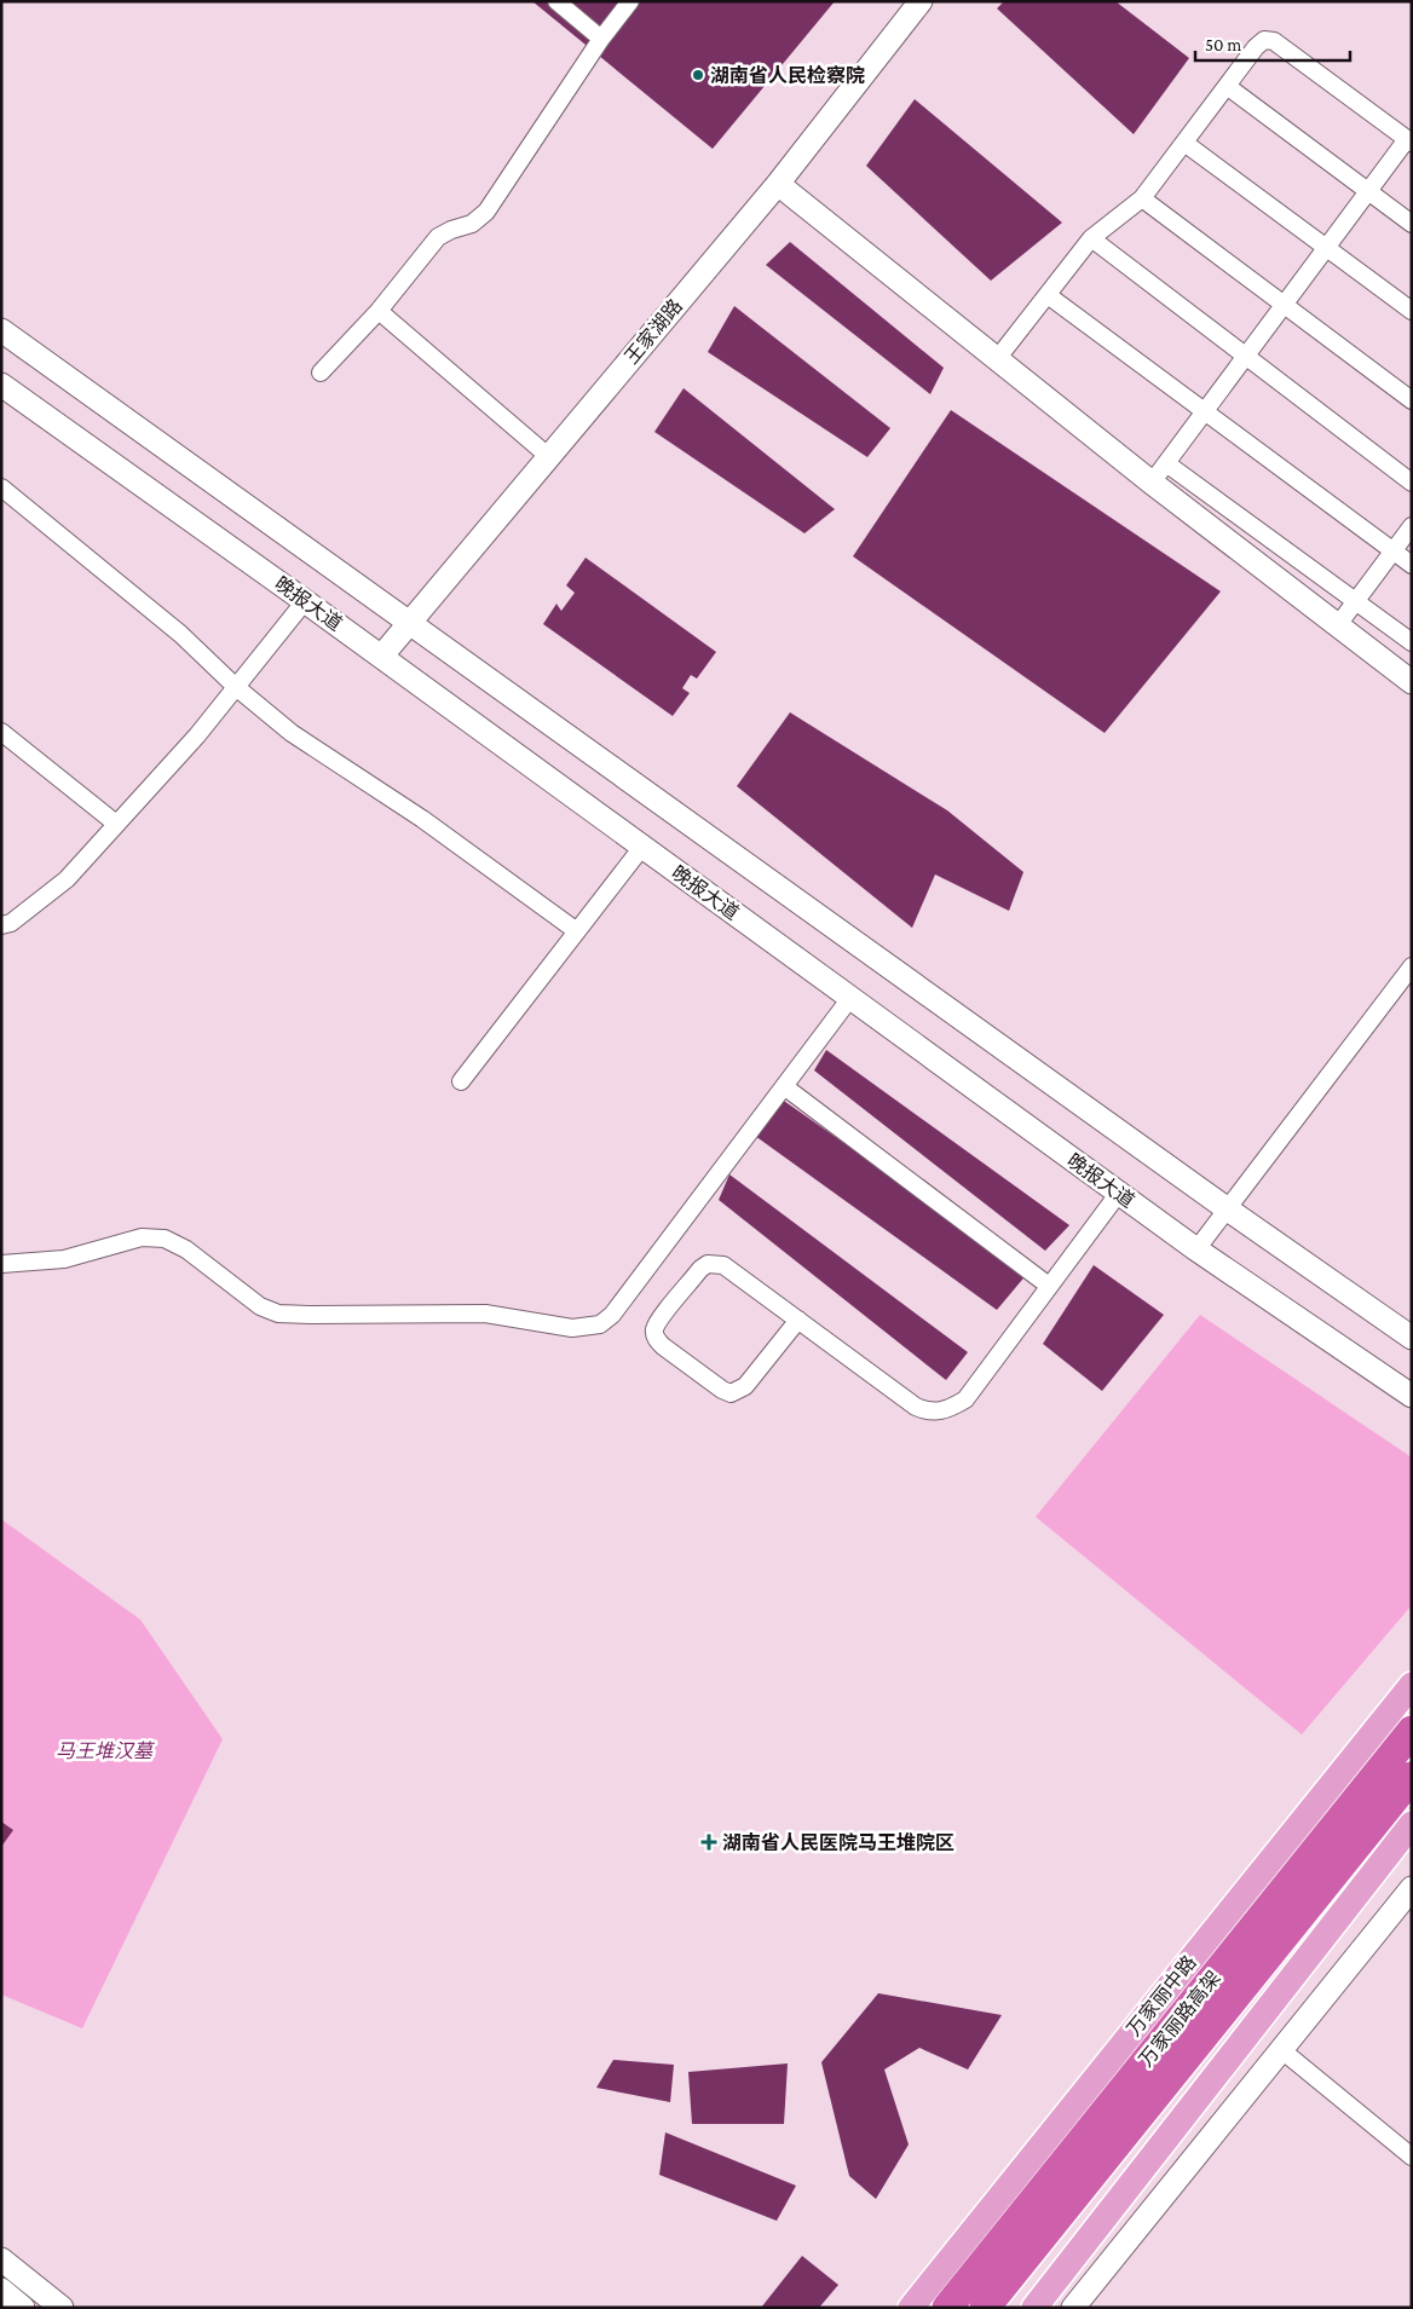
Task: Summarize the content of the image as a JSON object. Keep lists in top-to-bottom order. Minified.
{"streets":{"highway":["万家丽路高架"],"main road":["王家湖路","晚报大道","万家丽中路"]},"crossings":[["王家湖路","晚报大道"]],"parks":["马王堆汉墓"],"places":{"other":["湖南省人民检察院"],"health":["湖南省人民医院马王堆院区"]},"scale_bar":"50 m"}
